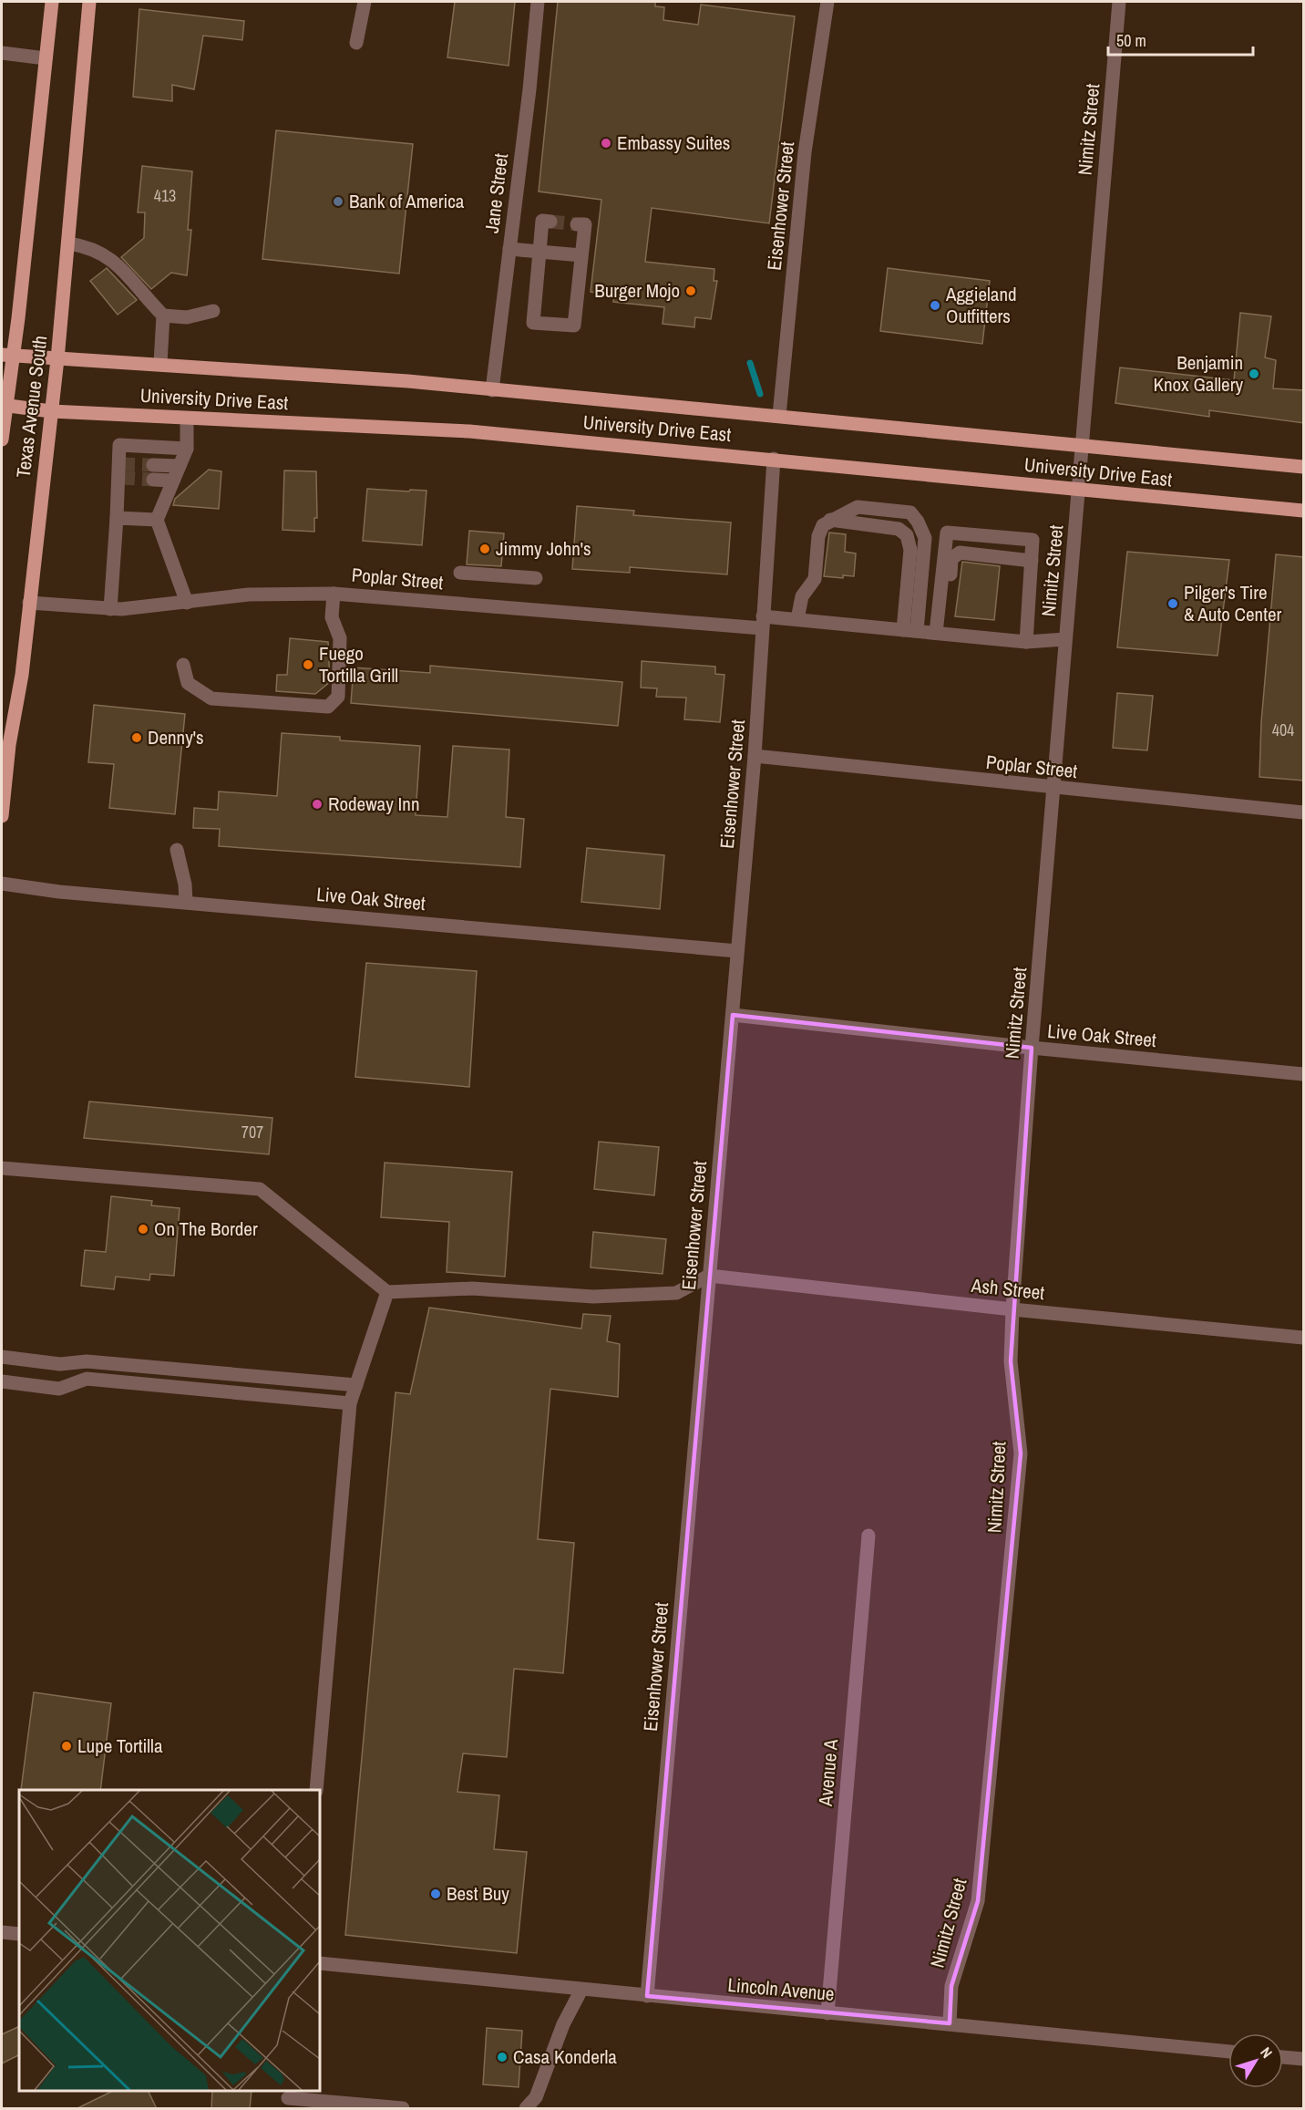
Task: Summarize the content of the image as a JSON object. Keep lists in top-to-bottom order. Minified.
{"streets":{"main road":["University Drive East","Texas Avenue South"],"street":["Nimitz Street","Jane Street","Eisenhower Street","Poplar Street","Live Oak Street","Ash Street","Avenue A","Lincoln Avenue"]},"crossings":[["Nimitz Street","University Drive East"],["Nimitz Street","Poplar Street"],["Nimitz Street","Live Oak Street"],["Nimitz Street","Ash Street"],["Nimitz Street","Lincoln Avenue"],["Jane Street","University Drive East"],["Eisenhower Street","University Drive East"],["Eisenhower Street","Poplar Street"],["Eisenhower Street","Live Oak Street"],["Eisenhower Street","Ash Street"],["Eisenhower Street","Lincoln Avenue"],["University Drive East","Texas Avenue South"],["Texas Avenue South","Poplar Street"],["Avenue A","Lincoln Avenue"]],"places":["Embassy Suites","Bank of America","Burger Mojo","Aggieland Outfitters","Benjamin Knox Gallery","Jimmy John's","Pilger's Tire & Auto Center","Fuego Tortilla Grill","Denny's","Rodeway Inn","On The Border","Lupe Tortilla","Best Buy","Casa Konderla"],"house_numbers":["413","404","707"],"scale_bar":"50 m","north":"top right"}
